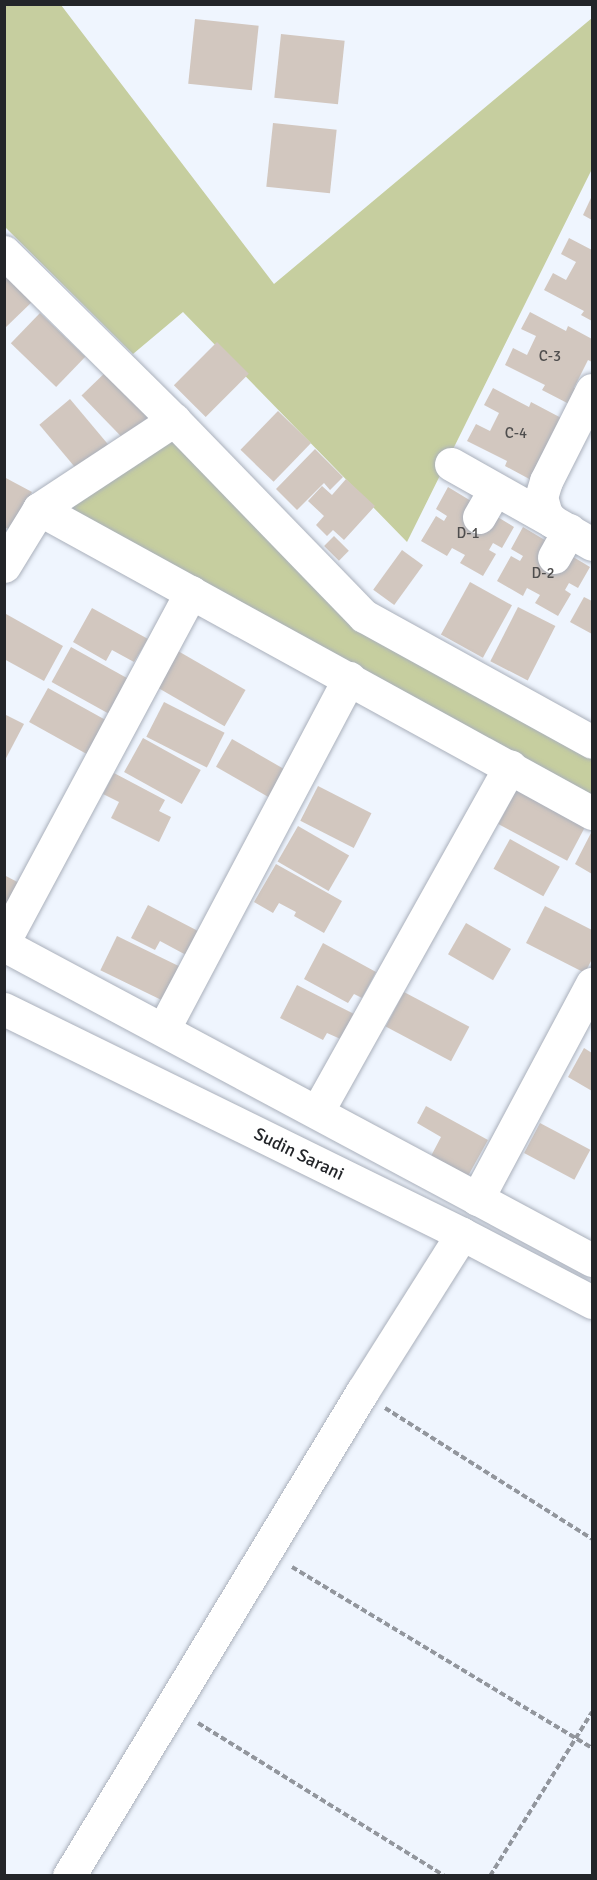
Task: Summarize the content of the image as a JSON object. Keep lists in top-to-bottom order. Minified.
{"streets":{"street":["Sudin Sarani"]},"house_numbers":["C-3","C-4","D-1","D-2"]}
